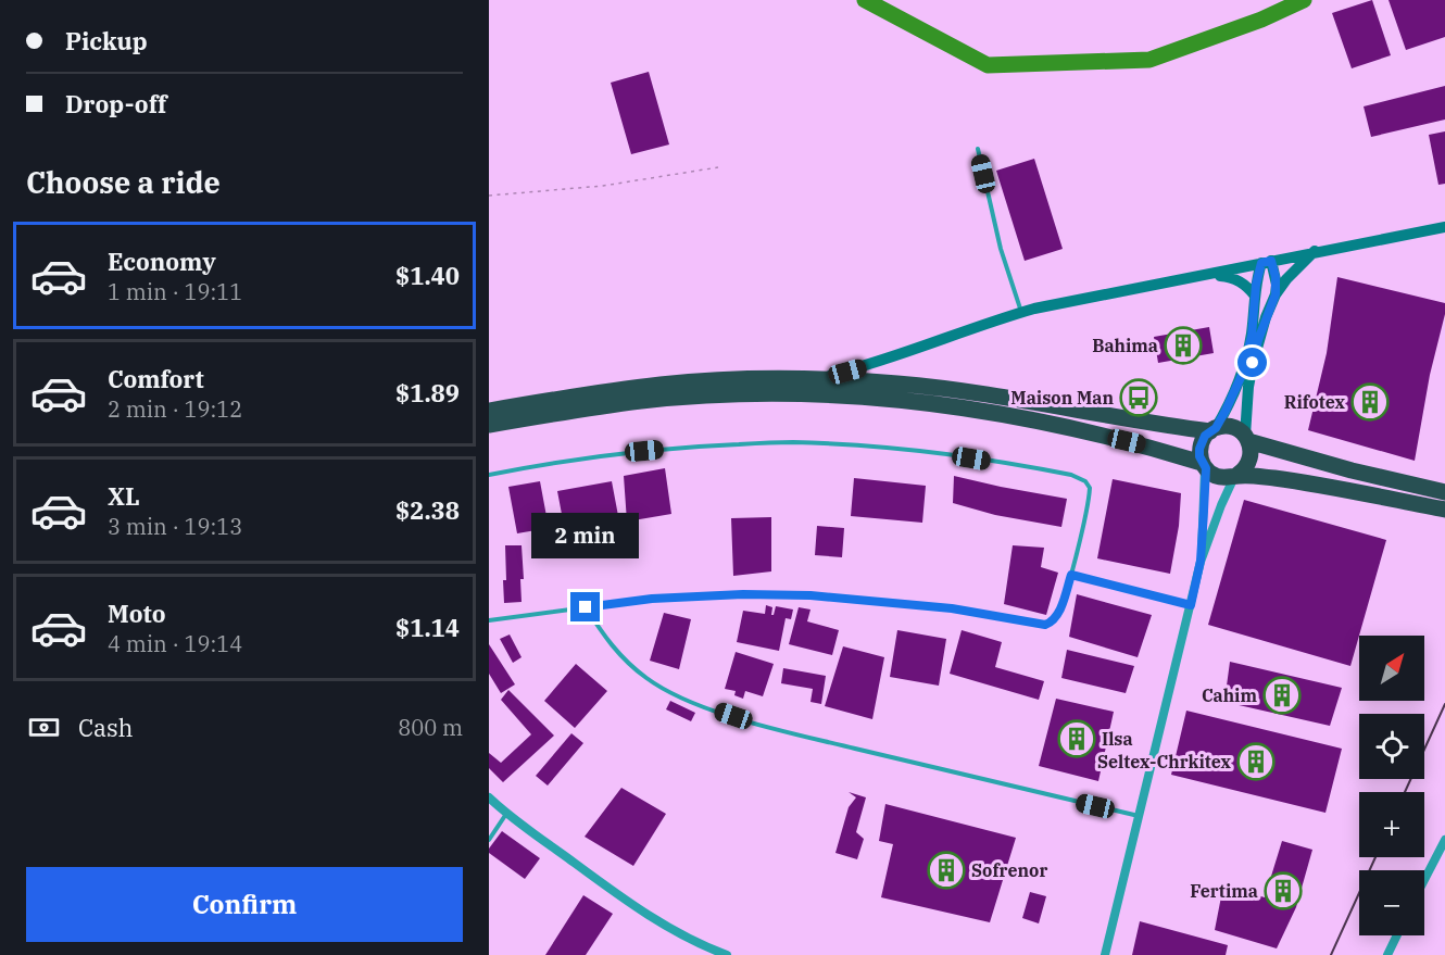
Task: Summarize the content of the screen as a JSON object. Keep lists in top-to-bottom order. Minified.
{"places":{"building":["Bahima","Rifotex","Cahim","Ilsa","Seltex-Chrkitex","Sofrenor","Fertima"],"bus stop":["Maison Man"]},"north":"top right","page":{"banner":["Pickup","Drop-off"],"heading":"Choose a ride","list":[{"name":"Economy","note":"1 min · 19:11","value":"$1.40"},{"name":"Comfort","note":"2 min · 19:12","value":"$1.89"},{"name":"XL","note":"3 min · 19:13","value":"$2.38"},{"name":"Moto","note":"4 min · 19:14","value":"$1.14"}],"bubble":"2 min","map_buttons":["+","−"],"pay":["Cash","800 m"],"buttons":"Confirm"}}
